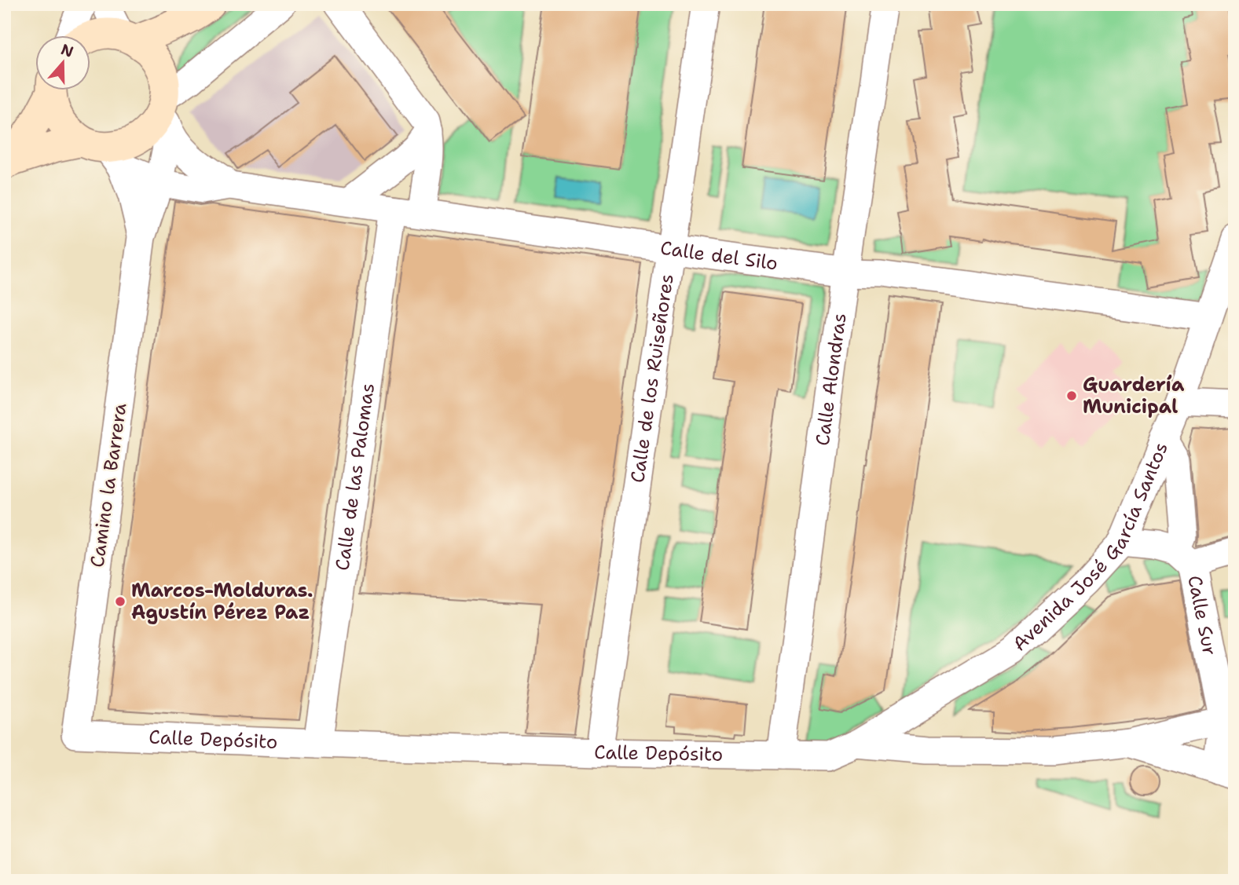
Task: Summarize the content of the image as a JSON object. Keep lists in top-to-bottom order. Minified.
{"streets":{"street":["Calle del Silo","Calle de los Ruiseñores","Calle Alondras","Calle de las Palomas","Camino la Barrera","Avenida José García Santos","Calle Sur","Calle Depósito"]},"crossings":[["Calle del Silo","Calle de los Ruiseñores"],["Calle del Silo","Calle Alondras"],["Calle del Silo","Calle de las Palomas"],["Calle del Silo","Camino la Barrera"],["Calle del Silo","Avenida José García Santos"],["Calle de los Ruiseñores","Calle Depósito"],["Calle Alondras","Calle Depósito"],["Calle de las Palomas","Calle Depósito"],["Camino la Barrera","Calle Depósito"],["Avenida José García Santos","Calle Sur"],["Avenida José García Santos","Calle Depósito"],["Calle Sur","Calle Depósito"]],"places":["Guardería Municipal","Marcos-Molduras. Agustín Pérez Paz"],"north":"top"}
